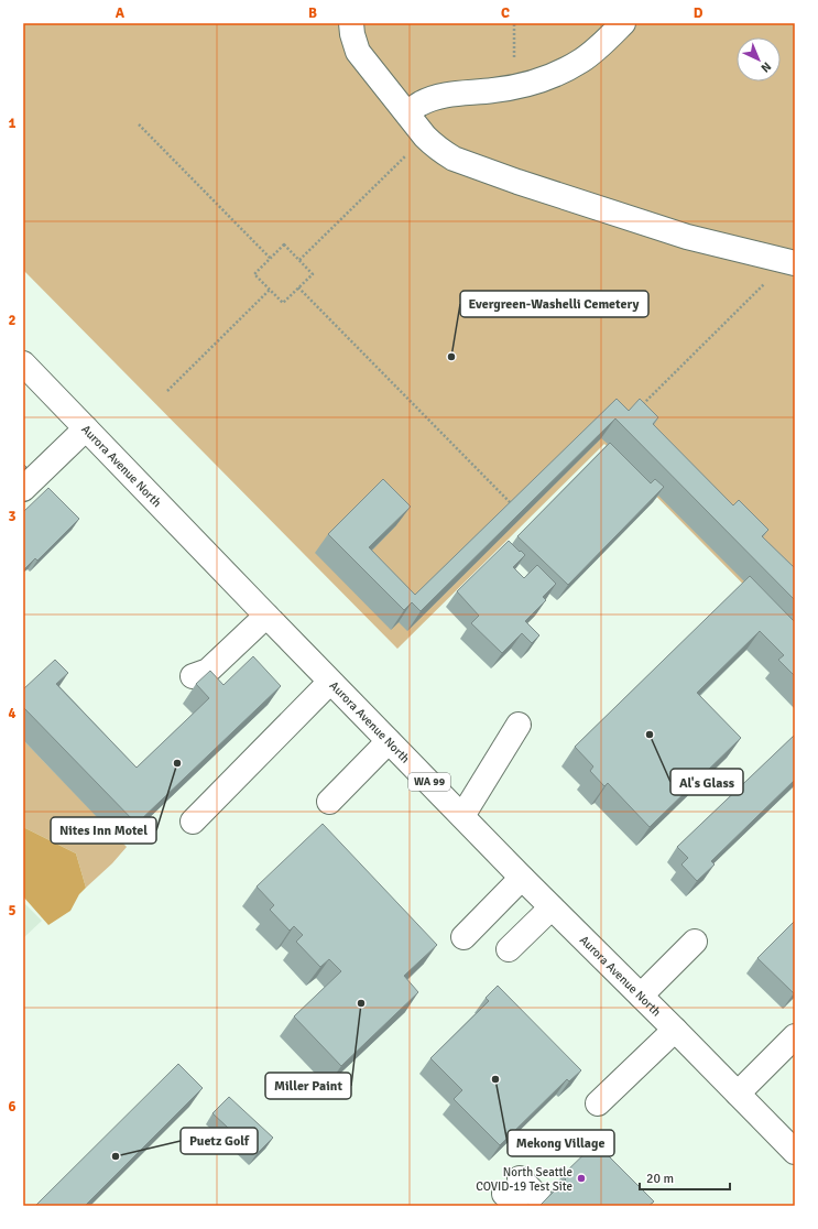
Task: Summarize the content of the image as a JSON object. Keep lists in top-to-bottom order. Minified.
{"streets":{"main road":["Aurora Avenue North","WA 99"]},"places":["Evergreen-Washelli Cemetery","Al's Glass","Nites Inn Motel","Miller Paint","Mekong Village","Puetz Golf","North Seattle COVID-19 Test Site"],"scale_bar":"20 m","north":"bottom right","grid":{"columns":["A","B","C","D"],"rows":["1","2","3","4","5","6"]}}
